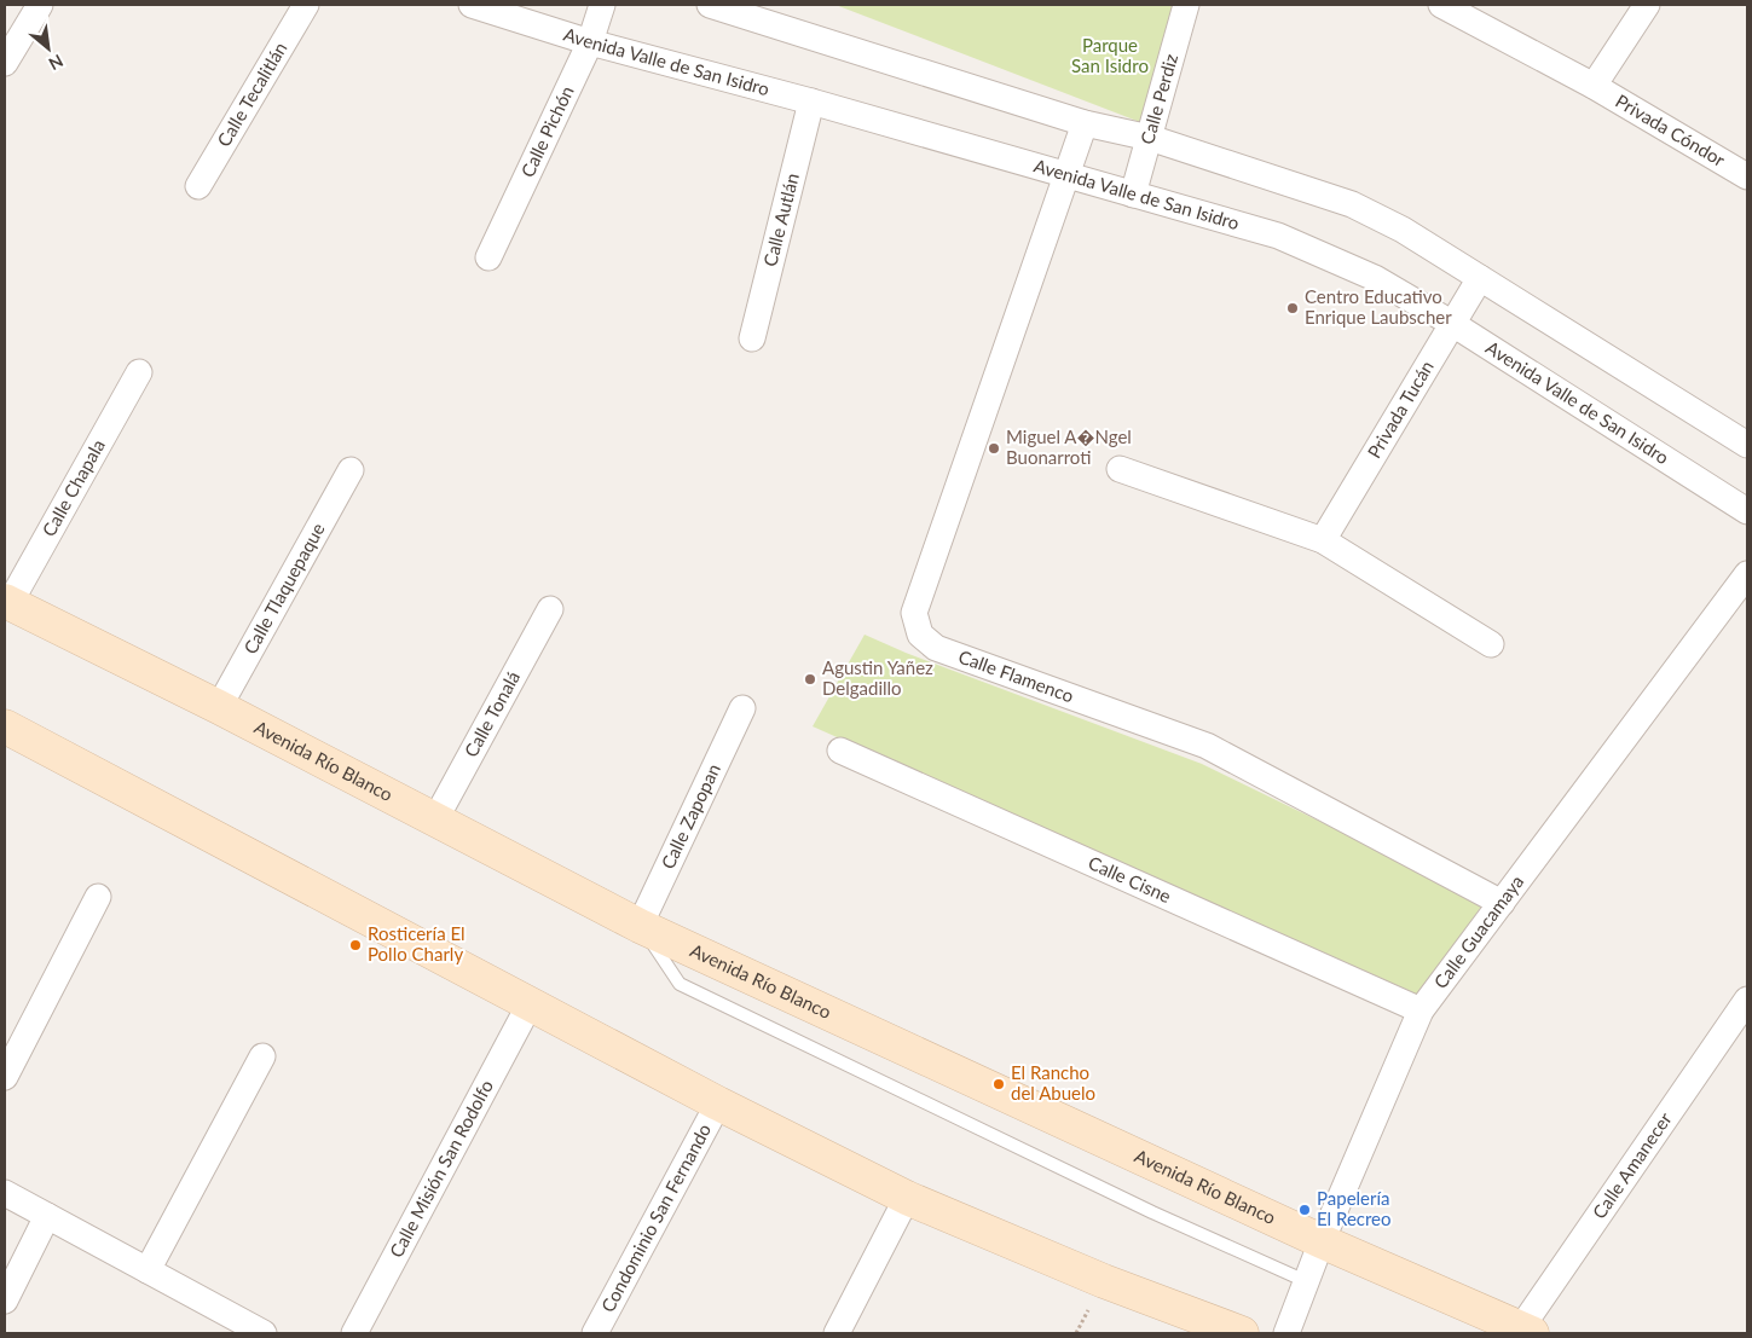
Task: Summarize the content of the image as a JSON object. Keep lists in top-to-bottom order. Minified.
{"streets":{"street":["Avenida Valle de San Isidro","Calle Tecalitlán","Calle Perdiz","Privada Cóndor","Calle Pichón","Calle Autlán","Privada Tucán","Calle Chapala","Calle Tlaquepaque","Calle Flamenco","Calle Tonalá","Avenida Río Blanco","Calle Zapopan","Calle Cisne","Calle Guacamaya","Calle Amanecer","Calle Misión San Rodolfo","Condominio San Fernando"]},"crossings":[["Avenida Valle de San Isidro","Calle Perdiz"],["Avenida Valle de San Isidro","Calle Pichón"],["Avenida Valle de San Isidro","Calle Autlán"],["Avenida Valle de San Isidro","Privada Tucán"],["Avenida Valle de San Isidro","Calle Flamenco"],["Calle Chapala","Avenida Río Blanco"],["Calle Tlaquepaque","Avenida Río Blanco"],["Calle Flamenco","Calle Guacamaya"],["Calle Tonalá","Avenida Río Blanco"],["Avenida Río Blanco","Calle Zapopan"],["Avenida Río Blanco","Calle Guacamaya"],["Avenida Río Blanco","Calle Amanecer"],["Calle Cisne","Calle Guacamaya"]],"parks":["Parque San Isidro"],"places":["Centro Educativo Enrique Laubscher","Miguel A�Ngel Buonarroti","Agustin Yañez Delgadillo","Rosticería El Pollo Charly","El Rancho del Abuelo","Papelería El Recreo"],"north":"bottom right"}
